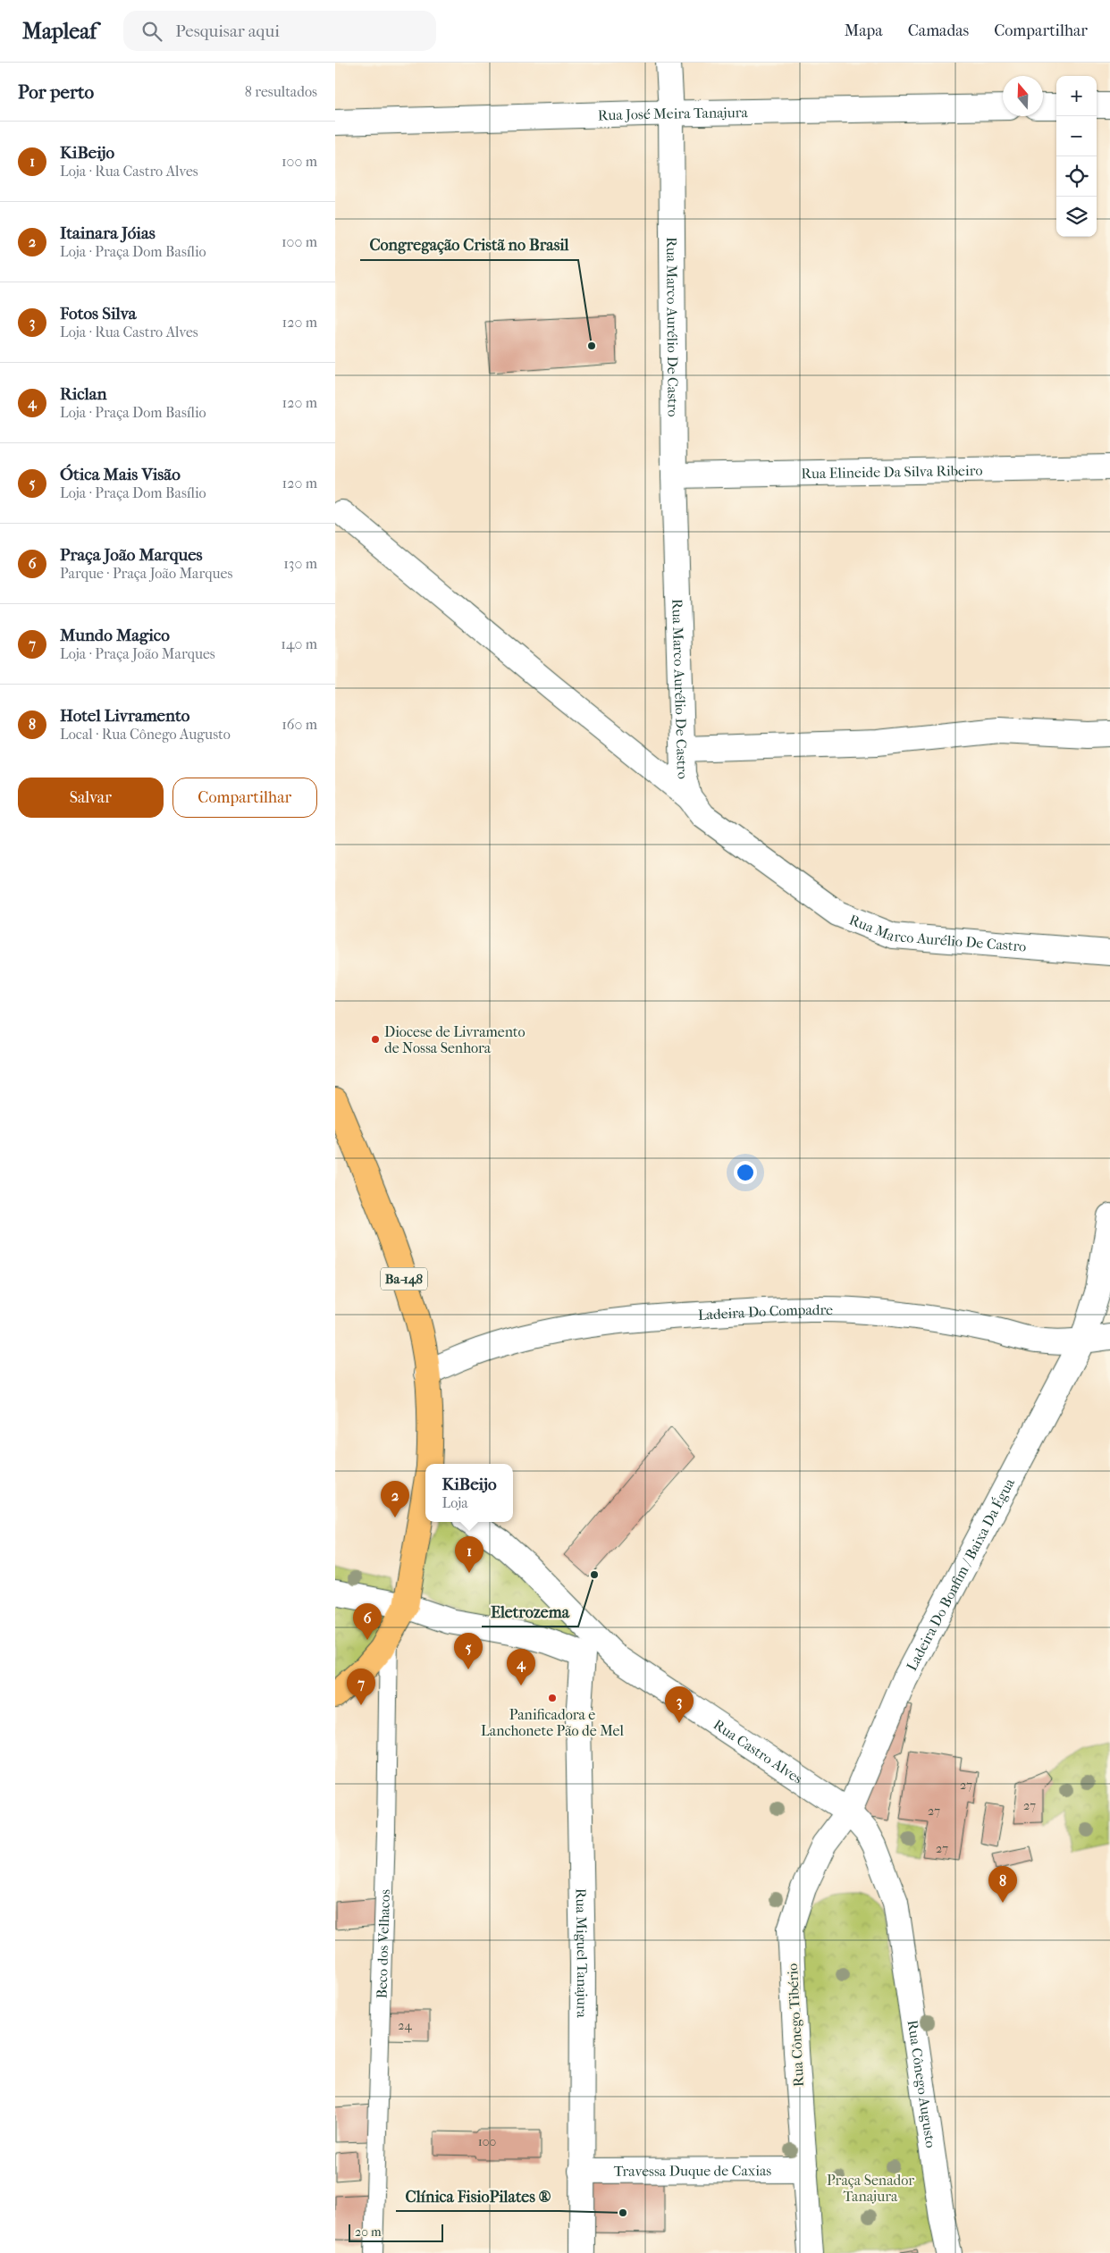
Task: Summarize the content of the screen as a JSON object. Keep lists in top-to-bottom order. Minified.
{"streets":{"main road":["Ba-148"],"street":["Rua José Meira Tanajura","Rua Marco Aurélio De Castro","Rua Elineide Da Silva Ribeiro","Ladeira Do Compadre","Ladeira Do Bonfim / Baixa Da Égua","Rua Castro Alves","Rua Miguel Tanajura","Rua Cônego Tibério","Rua Cônego Augusto","Travessa Duque de Caxias"],"lane":["Beco dos Velhacos"]},"crossings":[["Rua José Meira Tanajura","Rua Marco Aurélio De Castro"],["Rua Marco Aurélio De Castro","Rua Elineide Da Silva Ribeiro"],["Ba-148","Ladeira Do Compadre"],["Ba-148","Beco dos Velhacos"],["Ladeira Do Compadre","Ladeira Do Bonfim / Baixa Da Égua"],["Ladeira Do Bonfim / Baixa Da Égua","Rua Castro Alves"],["Ladeira Do Bonfim / Baixa Da Égua","Rua Cônego Tibério"],["Ladeira Do Bonfim / Baixa Da Égua","Rua Cônego Augusto"],["Rua Castro Alves","Rua Cônego Tibério"],["Rua Castro Alves","Rua Cônego Augusto"],["Rua Miguel Tanajura","Travessa Duque de Caxias"],["Rua Cônego Tibério","Rua Cônego Augusto"],["Rua Cônego Tibério","Travessa Duque de Caxias"]],"parks":["Praça Senador Tanajura"],"places":["Congregação Cristã no Brasil","Diocese de Livramento de Nossa Senhora","Eletrozema","Panificadora e Lanchonete Pão de Mel","Clínica FisioPilates ®"],"house_numbers":["27","27","27","27","24","100"],"scale_bar":"20 m","north":"top","page":{"header":"Mapleaf","search":"Pesquisar aqui","nav":["Mapa","Camadas","Compartilhar"],"heading":["Por perto","8 resultados"],"map_buttons":["+","−"],"list":[{"mark":"1","name":"KiBeijo","note":"Loja · Rua Castro Alves","value":"100 m"},{"mark":"2","name":"Itainara Jóias","note":"Loja · Praça Dom Basílio","value":"100 m"},{"mark":"3","name":"Fotos Silva","note":"Loja · Rua Castro Alves","value":"120 m"},{"mark":"4","name":"Riclan","note":"Loja · Praça Dom Basílio","value":"120 m"},{"mark":"5","name":"Ótica Mais Visão","note":"Loja · Praça Dom Basílio","value":"120 m"},{"mark":"6","name":"Praça João Marques","note":"Parque · Praça João Marques","value":"130 m"},{"mark":"7","name":"Mundo Magico","note":"Loja · Praça João Marques","value":"140 m"},{"mark":"8","name":"Hotel Livramento","note":"Local · Rua Cônego Augusto","value":"160 m"}],"buttons":["Salvar","Compartilhar"],"popup":["KiBeijo","Loja"],"pins":["2","1","6","5","4","7","3","8"],"scale":"20 m"}}
